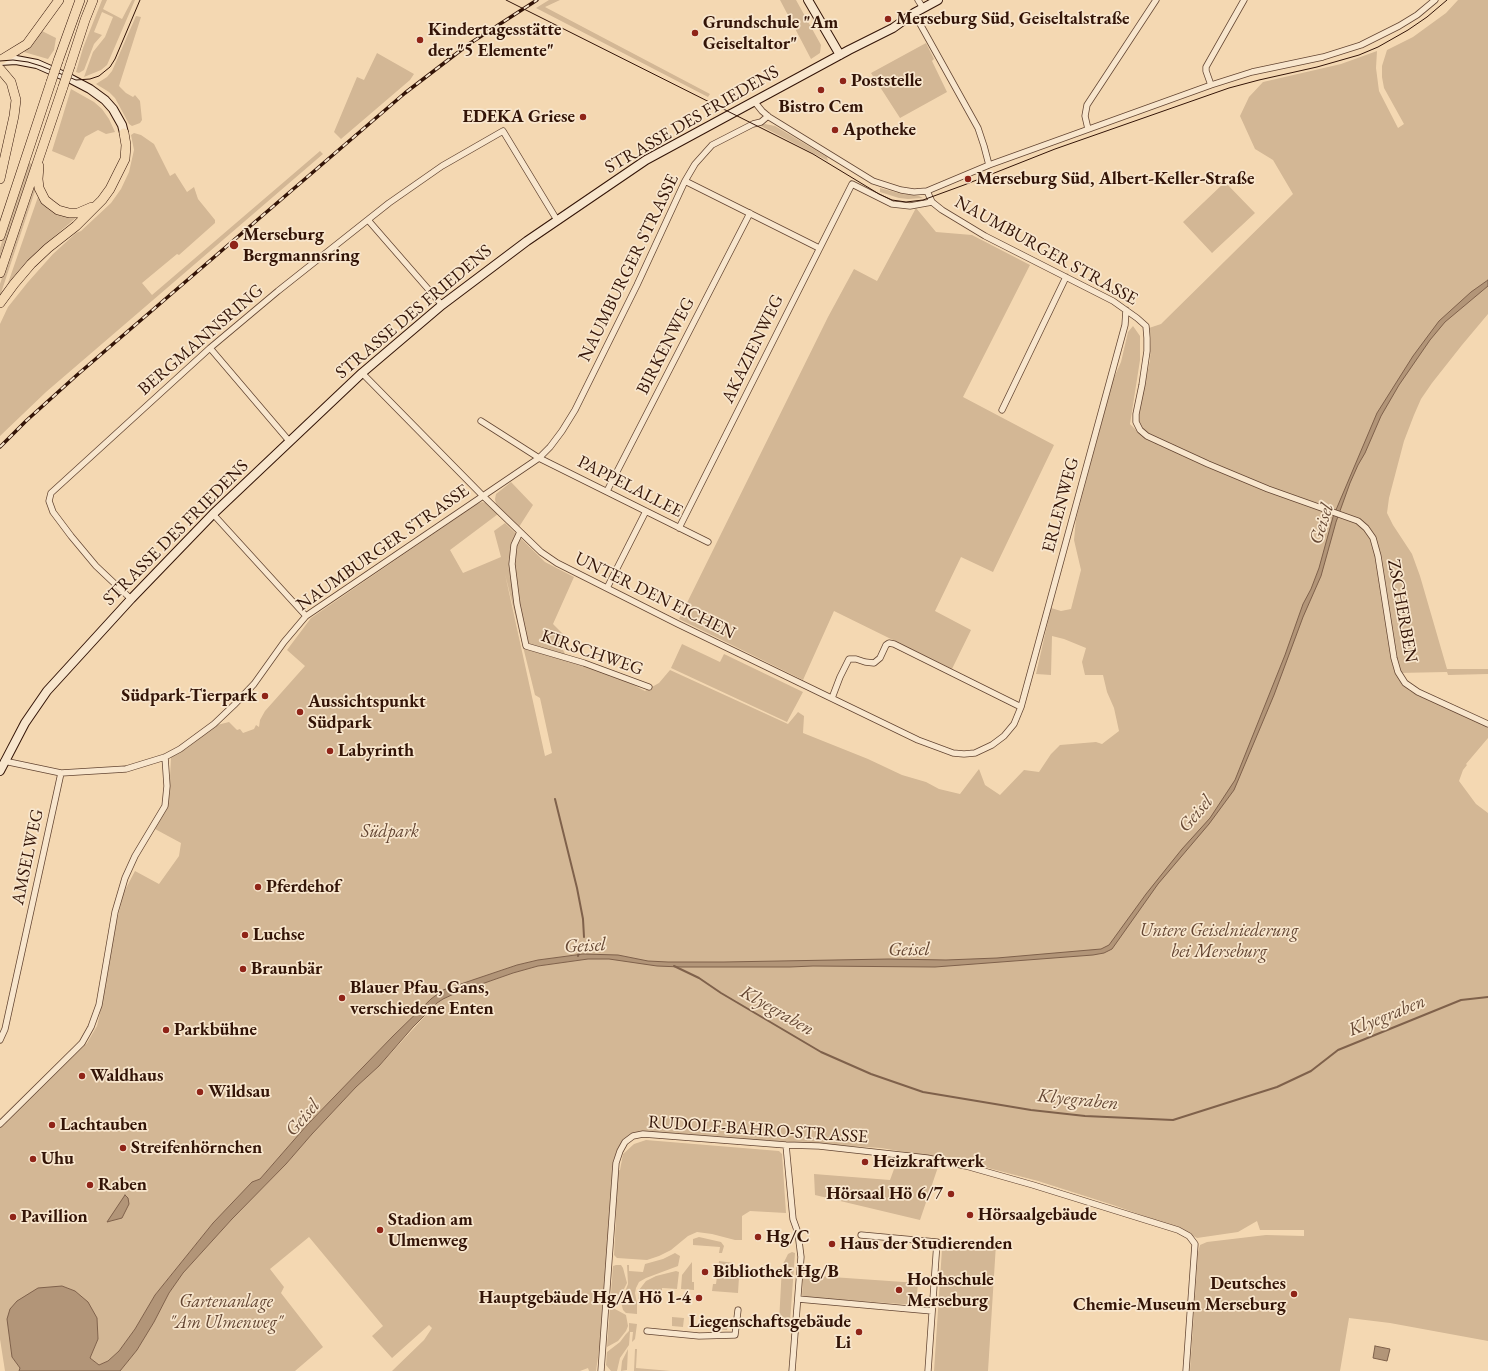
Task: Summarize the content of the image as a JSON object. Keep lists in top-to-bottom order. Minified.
{"streets":{"street":["STRASSE DES FRIEDENS","NAUMBURGER STRASSE","BERGMANNSRING","BIRKENWEG","AKAZIENWEG","PAPPELALLEE","ERLENWEG","UNTER DEN EICHEN","ZSCHERBEN","KIRSCHWEG","AMSELWEG","RUDOLF-BAHRO-STRASSE"]},"crossings":[["STRASSE DES FRIEDENS","NAUMBURGER STRASSE"],["STRASSE DES FRIEDENS","BERGMANNSRING"],["STRASSE DES FRIEDENS","UNTER DEN EICHEN"],["NAUMBURGER STRASSE","AKAZIENWEG"],["NAUMBURGER STRASSE","PAPPELALLEE"],["NAUMBURGER STRASSE","ERLENWEG"],["NAUMBURGER STRASSE","UNTER DEN EICHEN"],["NAUMBURGER STRASSE","ZSCHERBEN"],["NAUMBURGER STRASSE","AMSELWEG"],["BIRKENWEG","PAPPELALLEE"],["AKAZIENWEG","PAPPELALLEE"],["ERLENWEG","UNTER DEN EICHEN"],["UNTER DEN EICHEN","KIRSCHWEG"]],"water":["Geisel","Klyegraben"],"parks":["Südpark","Untere Geiselniederung bei Merseburg","Gartenanlage \"Am Ulmenweg\""],"places":["Merseburg Süd, Geiseltalstraße","Grundschule \"Am Geiseltaltor\"","Kindertagesstätte der \"5 Elemente\"","Poststelle","Bistro Cem","EDEKA Griese","Apotheke","Merseburg Süd, Albert-Keller-Straße","Merseburg Bergmannsring","Südpark-Tierpark","Aussichtspunkt Südpark","Labyrinth","Pferdehof","Luchse","Braunbär","Blauer Pfau, Gans, verschiedene Enten","Parkbühne","Waldhaus","Wildsau","Lachtauben","Streifenhörnchen","Uhu","Heizkraftwerk","Raben","Hörsaal Hö 6/7","Hörsaalgebäude","Pavillion","Stadion am Ulmenweg","Hg/C","Haus der Studierenden","Bibliothek Hg/B","Hochschule Merseburg","Deutsches Chemie-Museum Merseburg","Hauptgebäude Hg/A Hö 1-4","Liegenschaftsgebäude Li"]}
